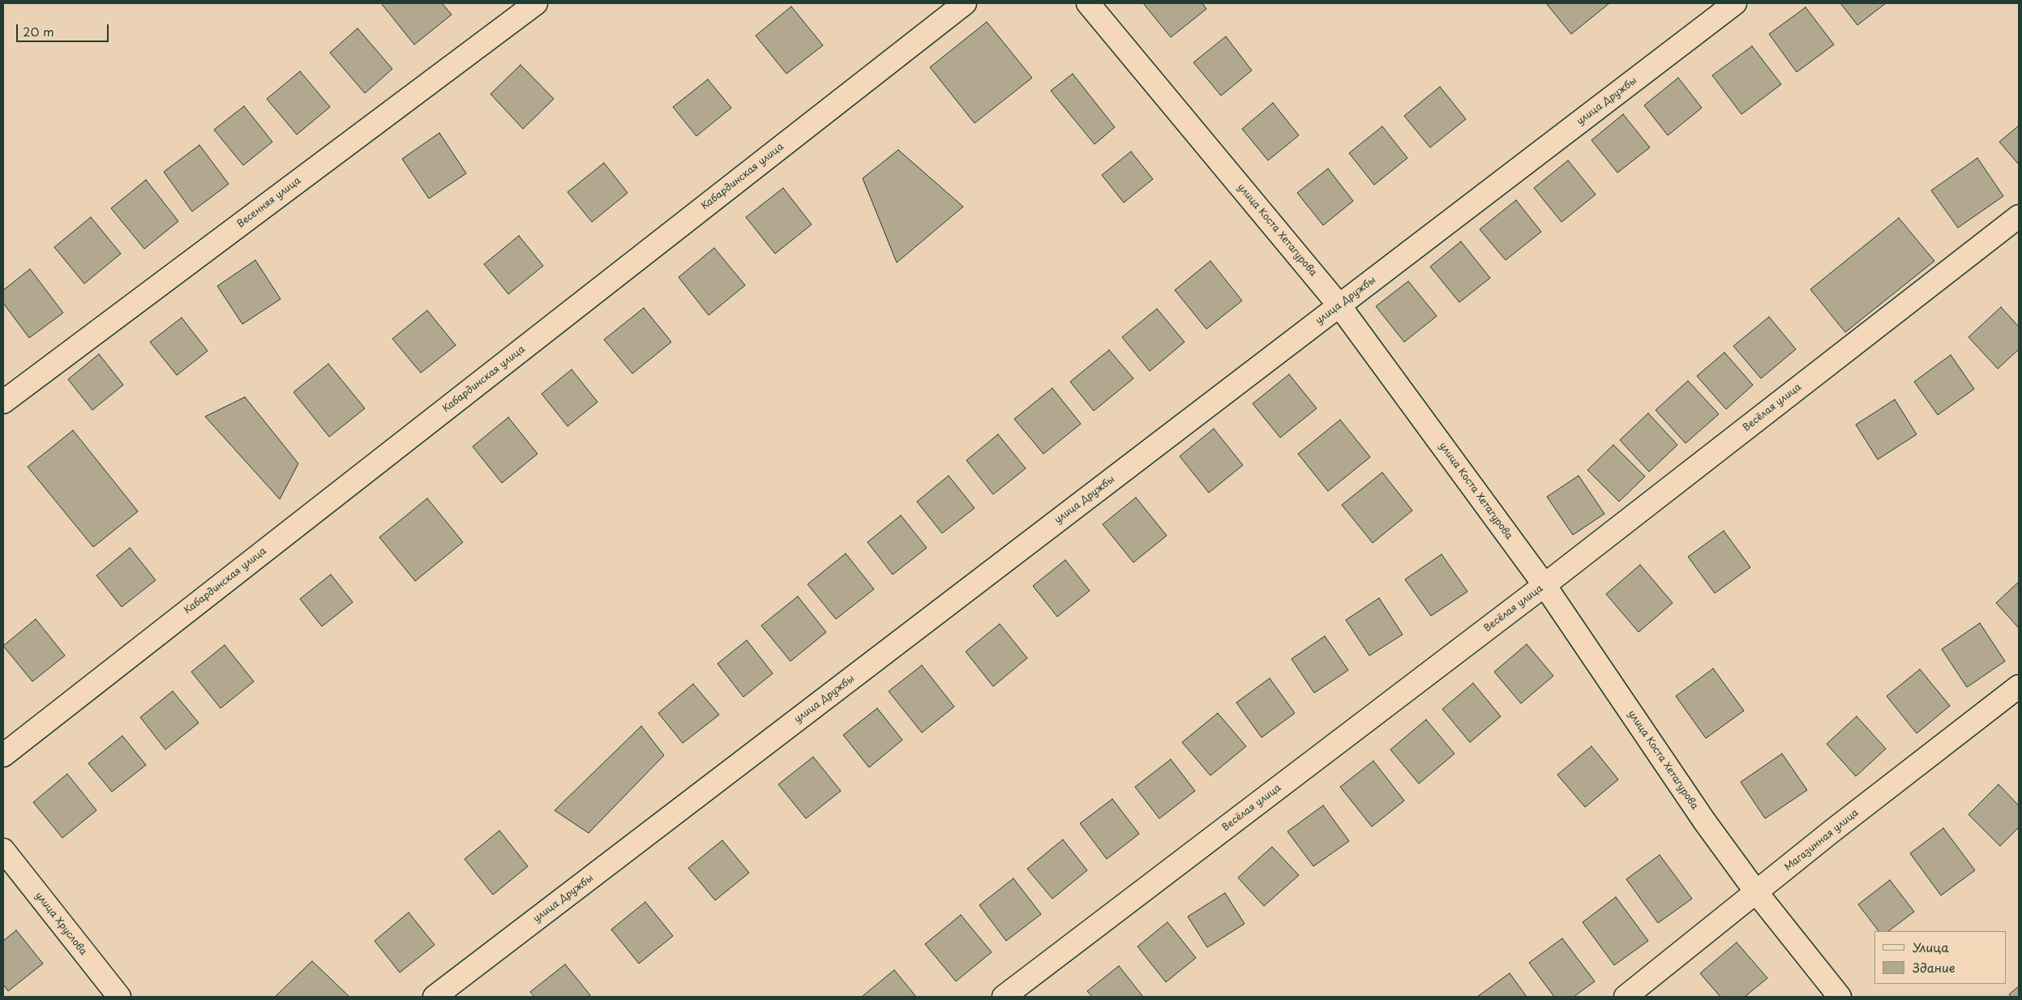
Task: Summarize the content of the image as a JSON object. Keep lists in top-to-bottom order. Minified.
{"streets":{"street":["улица Дружбы","Кабардинская улица","Весенняя улица","улица Коста Хетагурова","Весёлая улица","Магазинная улица","улица Хруслова"]},"crossings":[["улица Дружбы","улица Коста Хетагурова"],["улица Коста Хетагурова","Весёлая улица"],["улица Коста Хетагурова","Магазинная улица"]],"legend":["Улица","Здание"],"scale_bar":"20 m"}
